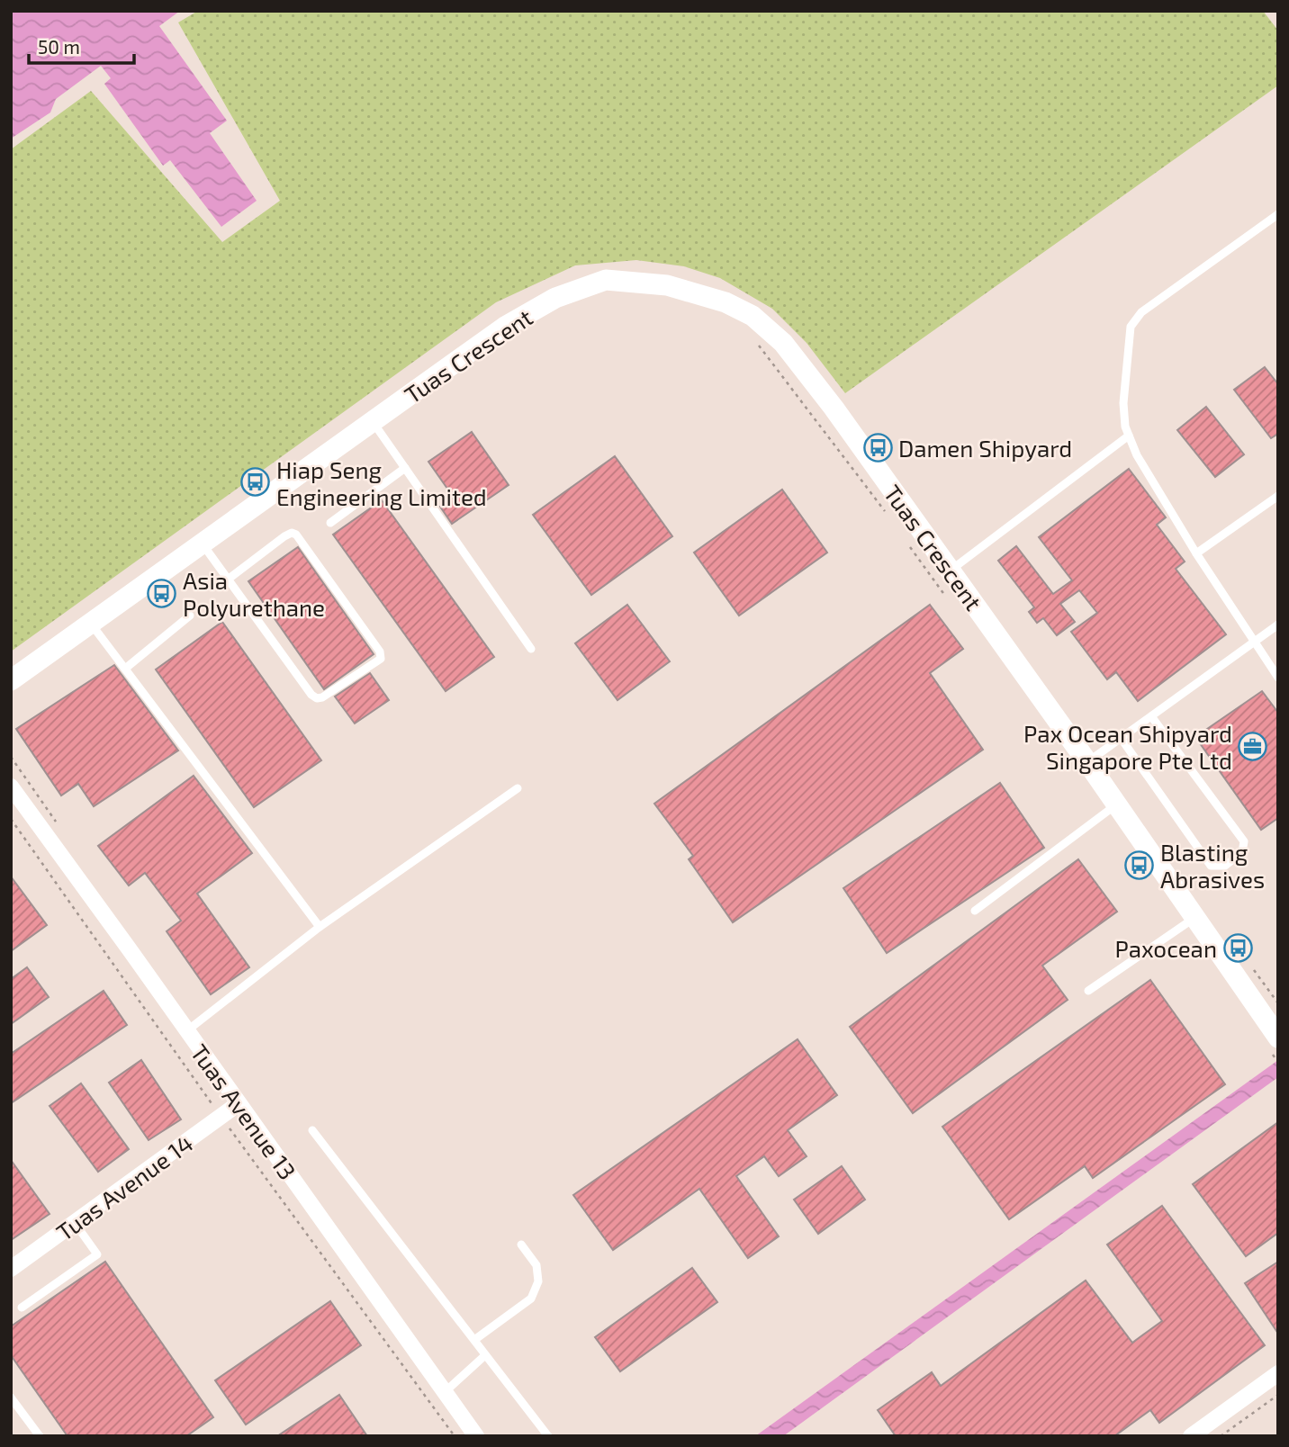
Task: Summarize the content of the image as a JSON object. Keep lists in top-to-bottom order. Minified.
{"streets":{"street":["Tuas Crescent","Tuas Avenue 13","Tuas Avenue 14"]},"crossings":[["Tuas Avenue 13","Tuas Avenue 14"]],"places":{"bus stop":["Damen Shipyard","Hiap Seng Engineering Limited","Asia Polyurethane","Blasting Abrasives","Paxocean"],"office":["Pax Ocean Shipyard Singapore Pte Ltd"]},"scale_bar":"50 m"}
